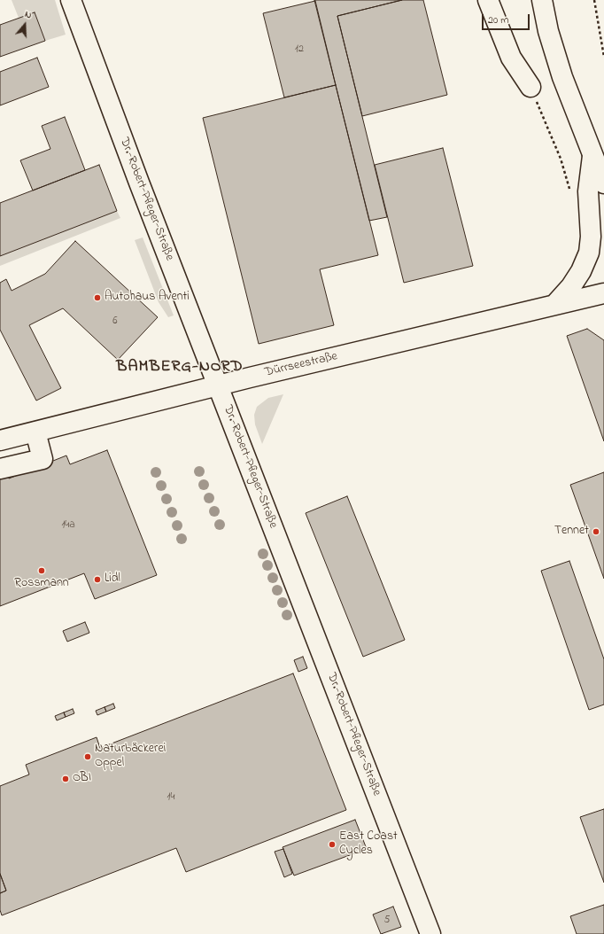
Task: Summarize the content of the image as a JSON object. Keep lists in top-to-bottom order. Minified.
{"streets":{"street":["Dr.-Robert-Pfleger-Straße","Dürrseestraße"]},"crossings":[["Dr.-Robert-Pfleger-Straße","Dürrseestraße"]],"districts":["BAMBERG-NORD"],"places":["Autohaus Aventi","Tennet","Rossmann","Lidl","Naturbäckerei Oppel","OBI","East Coast Cycles"],"house_numbers":["12","6","14a","14","5"],"scale_bar":"20 m","north":"top"}
